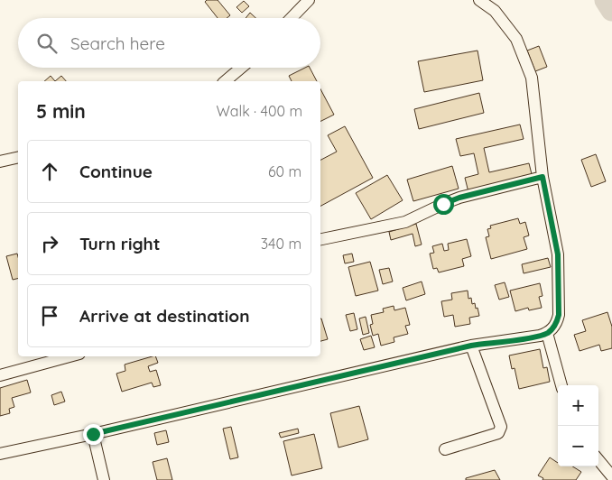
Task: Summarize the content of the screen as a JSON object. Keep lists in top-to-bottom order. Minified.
{"page":{"search":"Search here","heading":["5 min","Walk · 400 m"],"list":[["Continue","60 m"],["Turn right","340 m"],"Arrive at destination"],"map_buttons":["+","−"]}}
